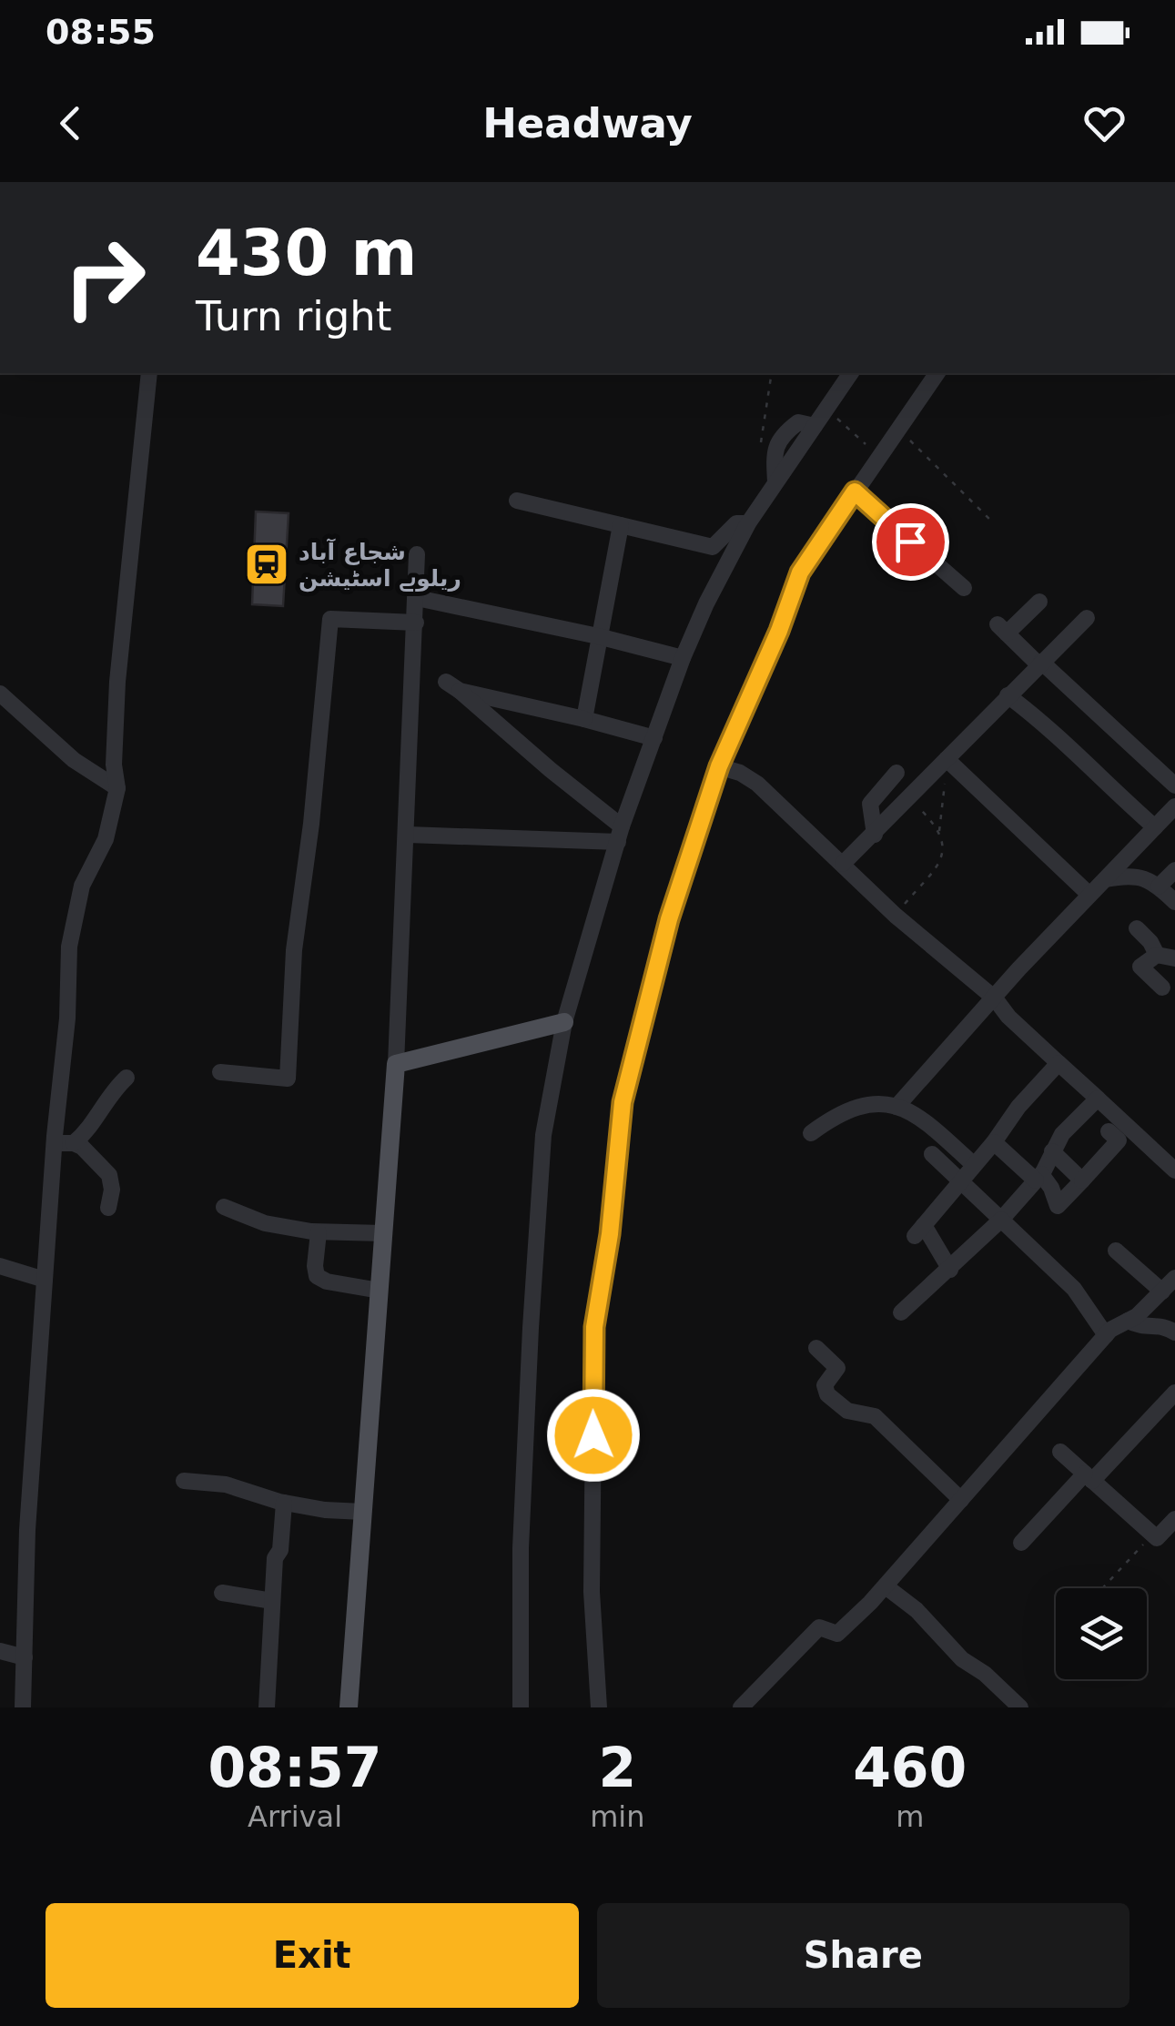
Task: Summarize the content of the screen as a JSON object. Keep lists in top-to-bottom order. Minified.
{"places":{"station":["شجاع آباد ریلوے اسٹیشن"]},"page":{"status":"08:55","header":"Headway","turn":["430 m","Turn right"],"eta":["08:57","Arrival","2","min","460","m"],"buttons":["Exit","Share"]}}
